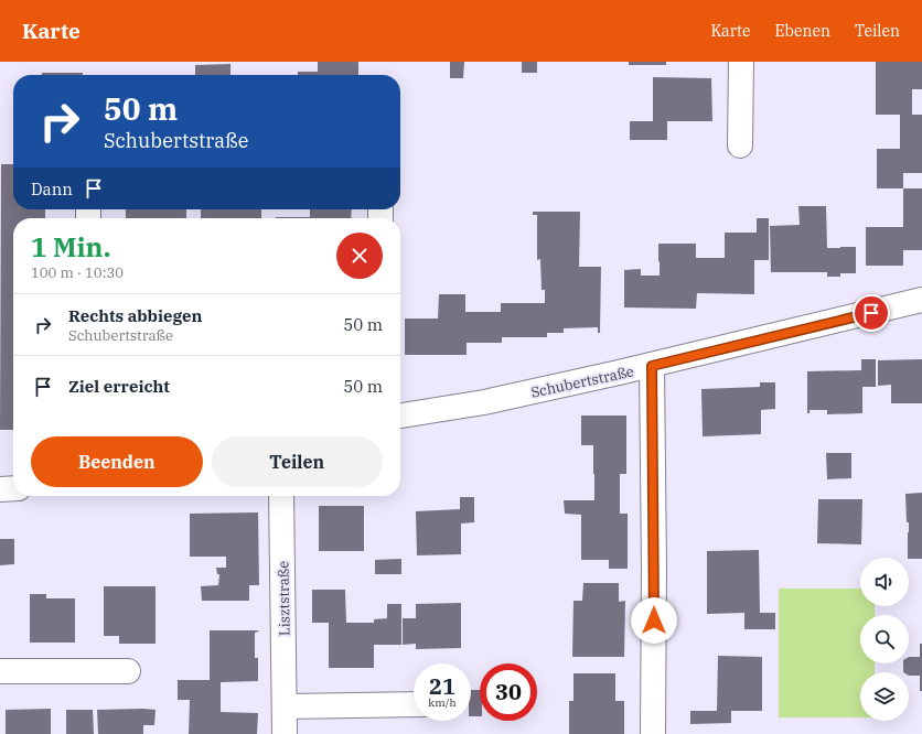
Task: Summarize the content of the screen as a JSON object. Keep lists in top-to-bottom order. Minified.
{"streets":{"street":["Schubertstraße","Lisztstraße"]},"page":{"header":"Karte","nav":["Karte","Ebenen","Teilen"],"turn":["50 m","Schubertstraße"],"then":"Dann","heading":["1 Min.","100 m · 10:30"],"list":[{"name":"Rechts abbiegen","note":"Schubertstraße","value":"50 m"},{"name":"Ziel erreicht","value":"50 m"}],"buttons":["Beenden","Teilen"],"speed":"21 km/h","limit":"30"}}
